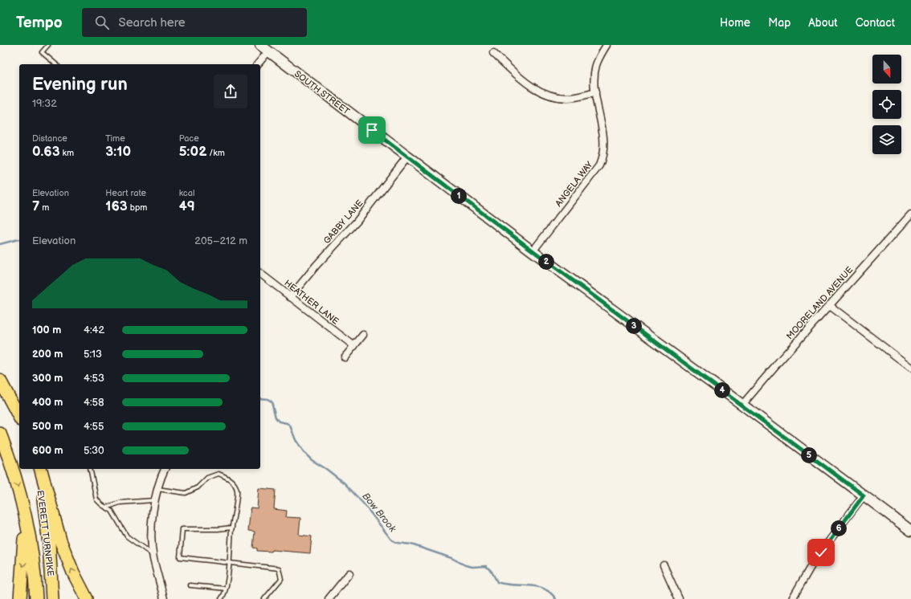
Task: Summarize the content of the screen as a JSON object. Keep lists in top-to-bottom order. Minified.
{"streets":{"highway":["EVERETT TURNPIKE"],"main road":["SOUTH STREET"],"street":["ANGELA WAY","GABBY LANE","HEATHER LANE","MOORELAND AVENUE"]},"crossings":[["SOUTH STREET","ANGELA WAY"],["SOUTH STREET","GABBY LANE"],["SOUTH STREET","MOORELAND AVENUE"],["GABBY LANE","HEATHER LANE"]],"water":["Bow Brook"],"north":"bottom","page":{"header":"Tempo","search":"Search here","nav":["Home","Map","About","Contact"],"heading":["Evening run","19:32"],"stats":[["Distance","0.63 km"],["Time","3:10"],["Pace","5:02 /km"],["Elevation","7 m"],["Heart rate","163 bpm"],["kcal","49"]],"pins":["1","2","3","4","5","6"],"chart":["Elevation","205–212 m"],"list":[{"name":"100 m","note":"4:42"},{"name":"200 m","note":"5:13"},{"name":"300 m","note":"4:53"},{"name":"400 m","note":"4:58"},{"name":"500 m","note":"4:55"},{"name":"600 m","note":"5:30"}]}}
